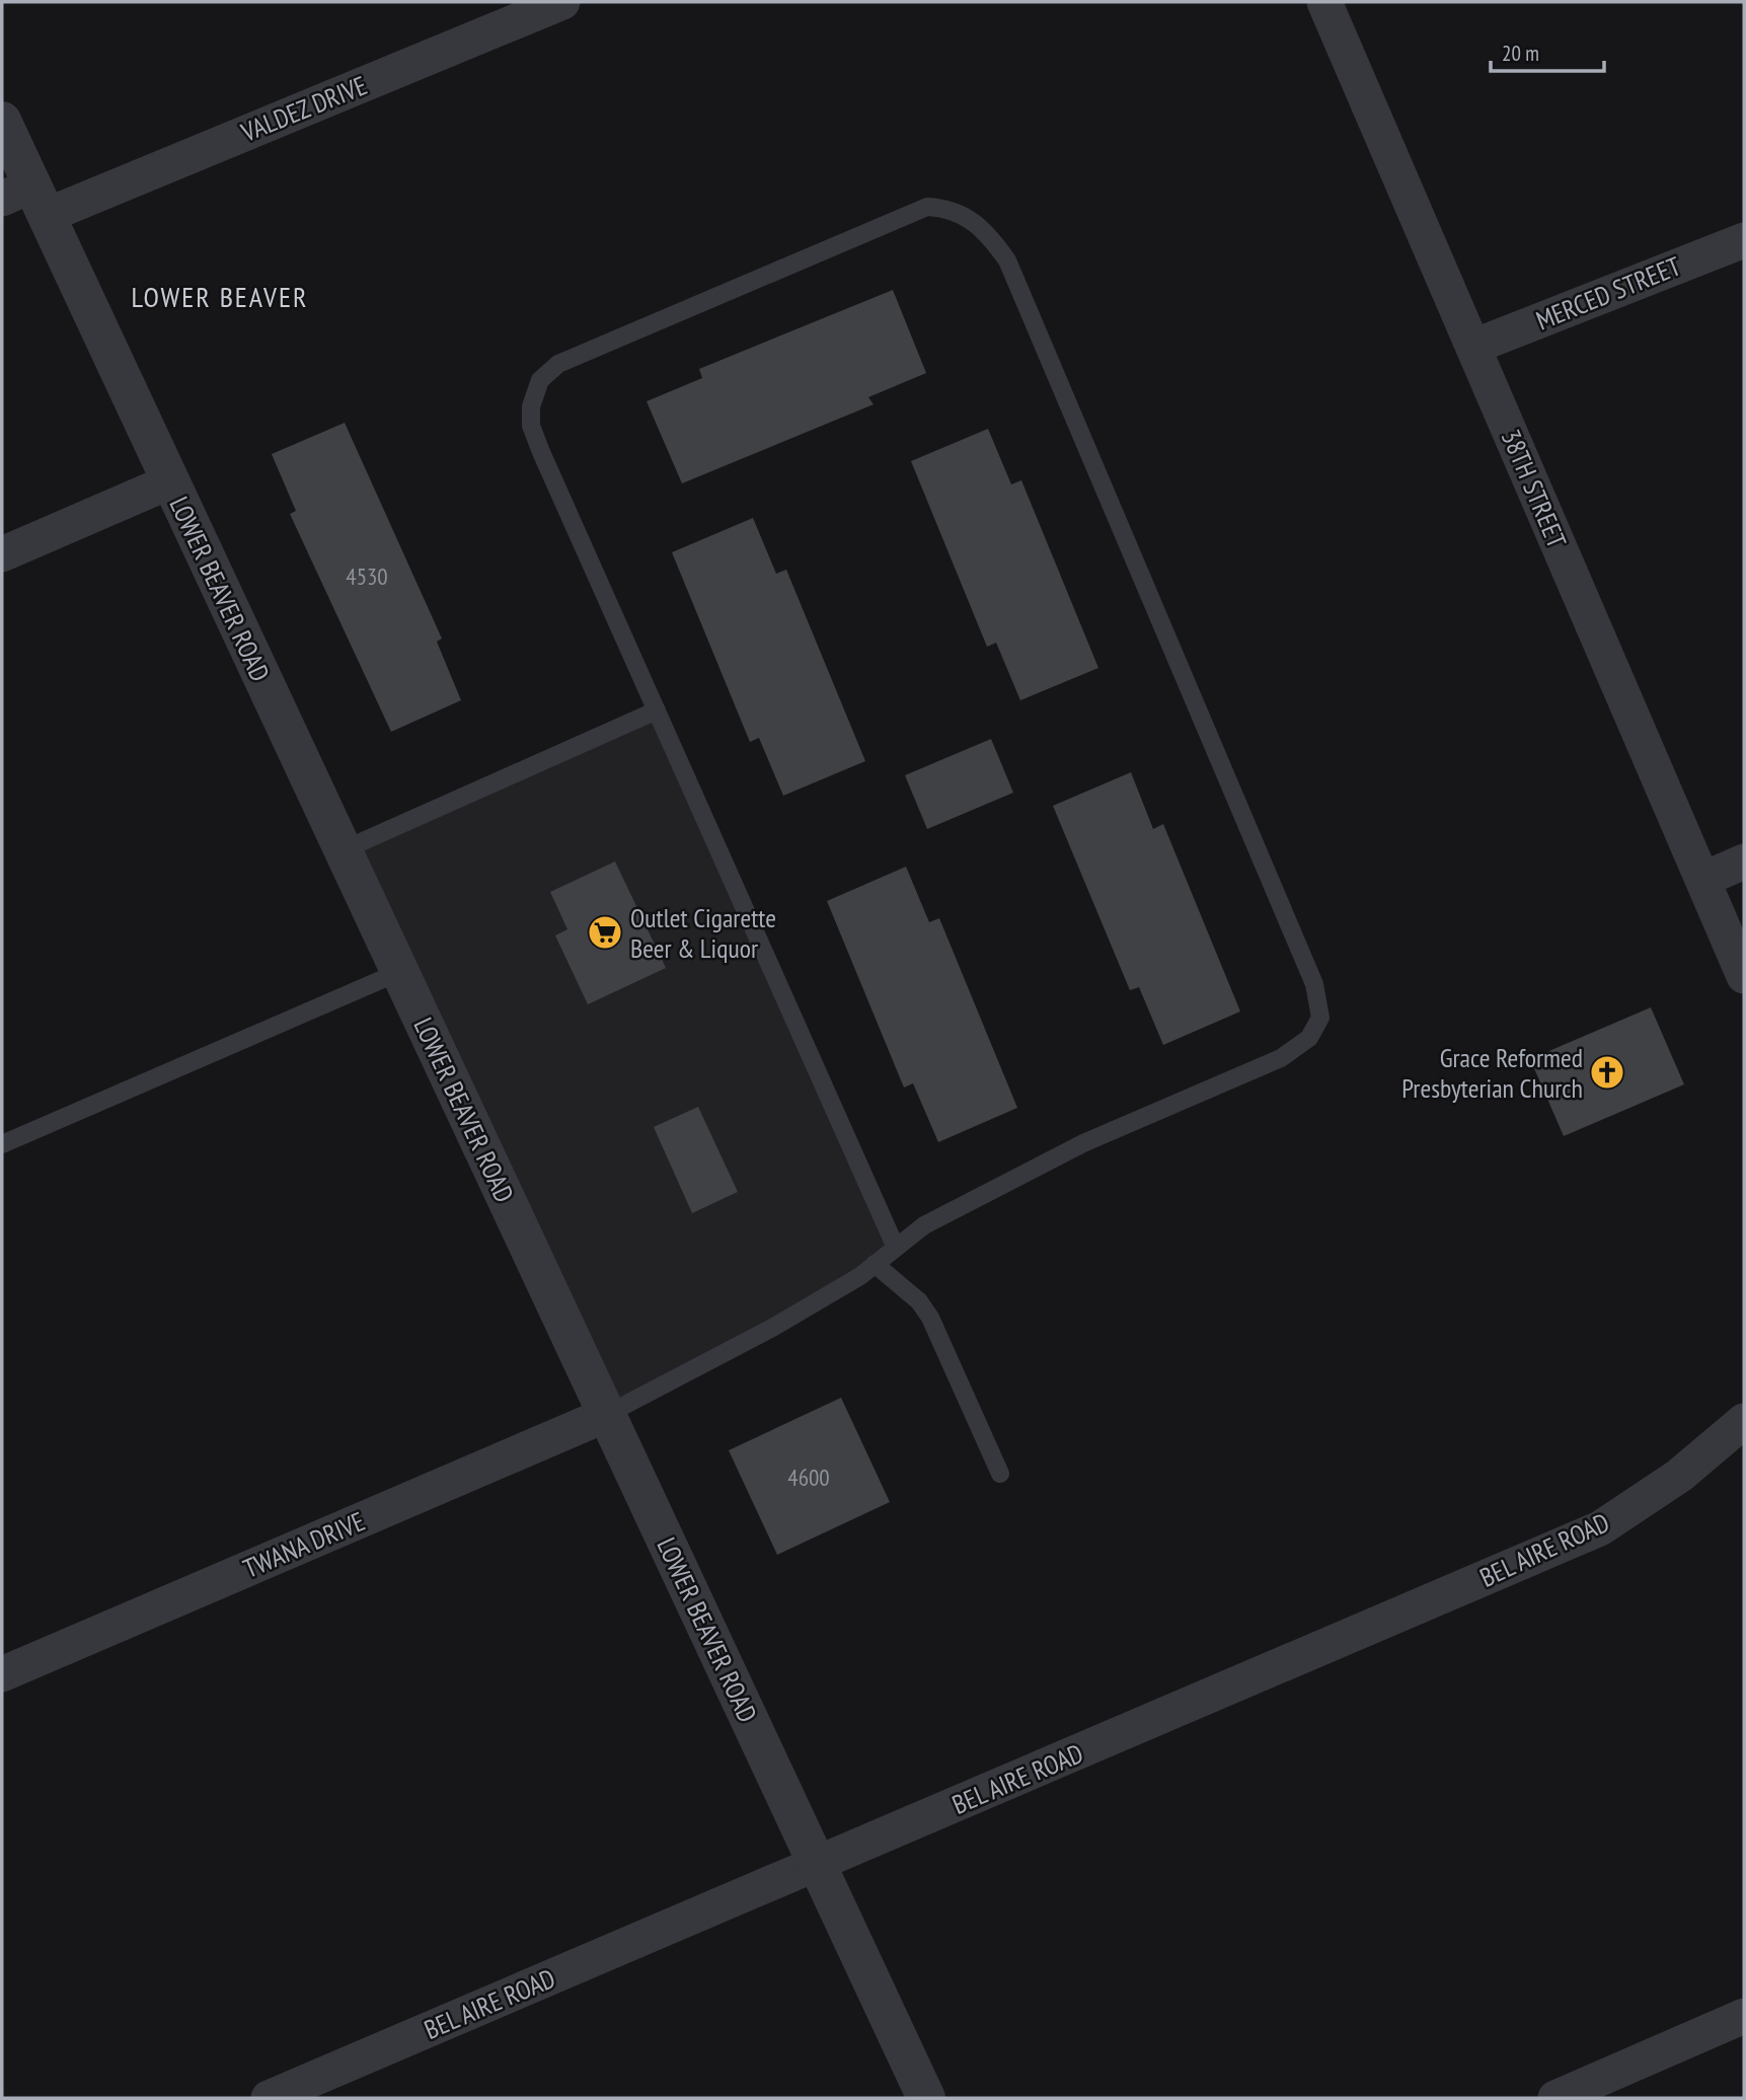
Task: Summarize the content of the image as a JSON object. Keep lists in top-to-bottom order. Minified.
{"streets":{"street":["VALDEZ DRIVE","MERCED STREET","38TH STREET","LOWER BEAVER ROAD","TWANA DRIVE","BEL AIRE ROAD"]},"crossings":[["VALDEZ DRIVE","LOWER BEAVER ROAD"],["MERCED STREET","38TH STREET"],["LOWER BEAVER ROAD","TWANA DRIVE"],["LOWER BEAVER ROAD","BEL AIRE ROAD"]],"districts":["LOWER BEAVER"],"places":{"supermarket":["Outlet Cigarette Beer & Liquor"],"church":["Grace Reformed Presbyterian Church"]},"house_numbers":["4530","4600"],"scale_bar":"20 m"}
